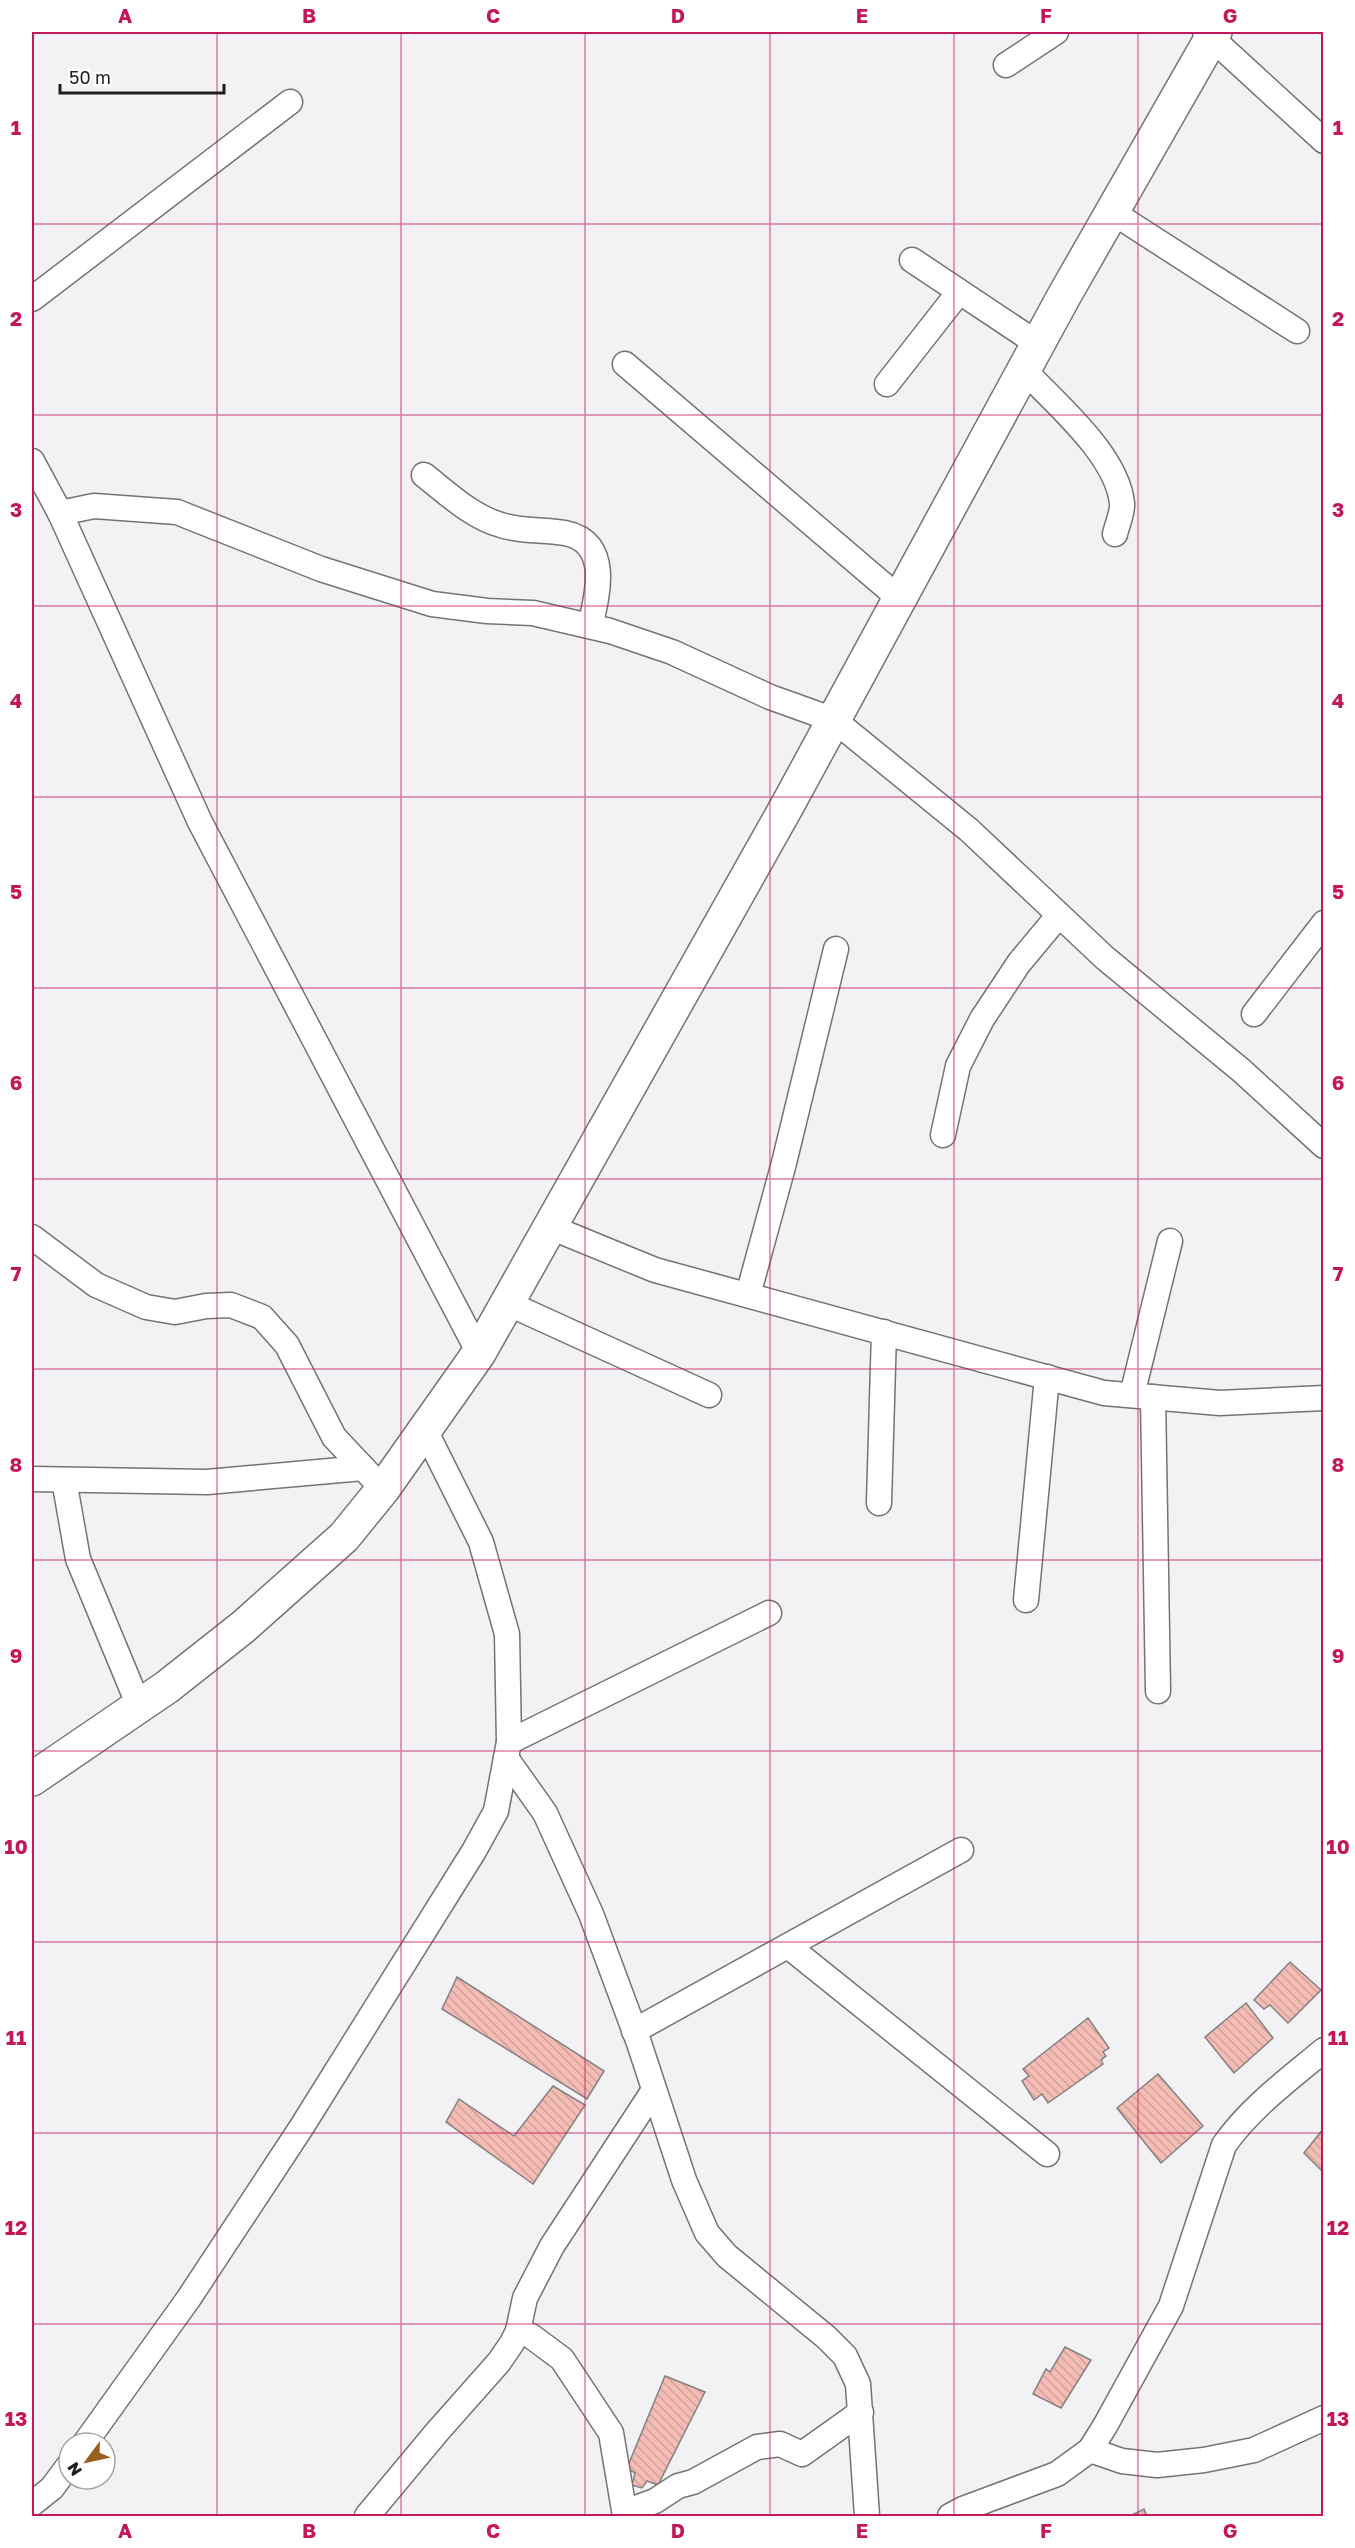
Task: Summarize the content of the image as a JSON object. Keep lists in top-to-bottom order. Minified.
{"scale_bar":"50 m","north":"bottom left","grid":{"columns":["A","B","C","D","E","F","G"],"rows":["1","2","3","4","5","6","7","8","9","10","11","12","13"]}}
